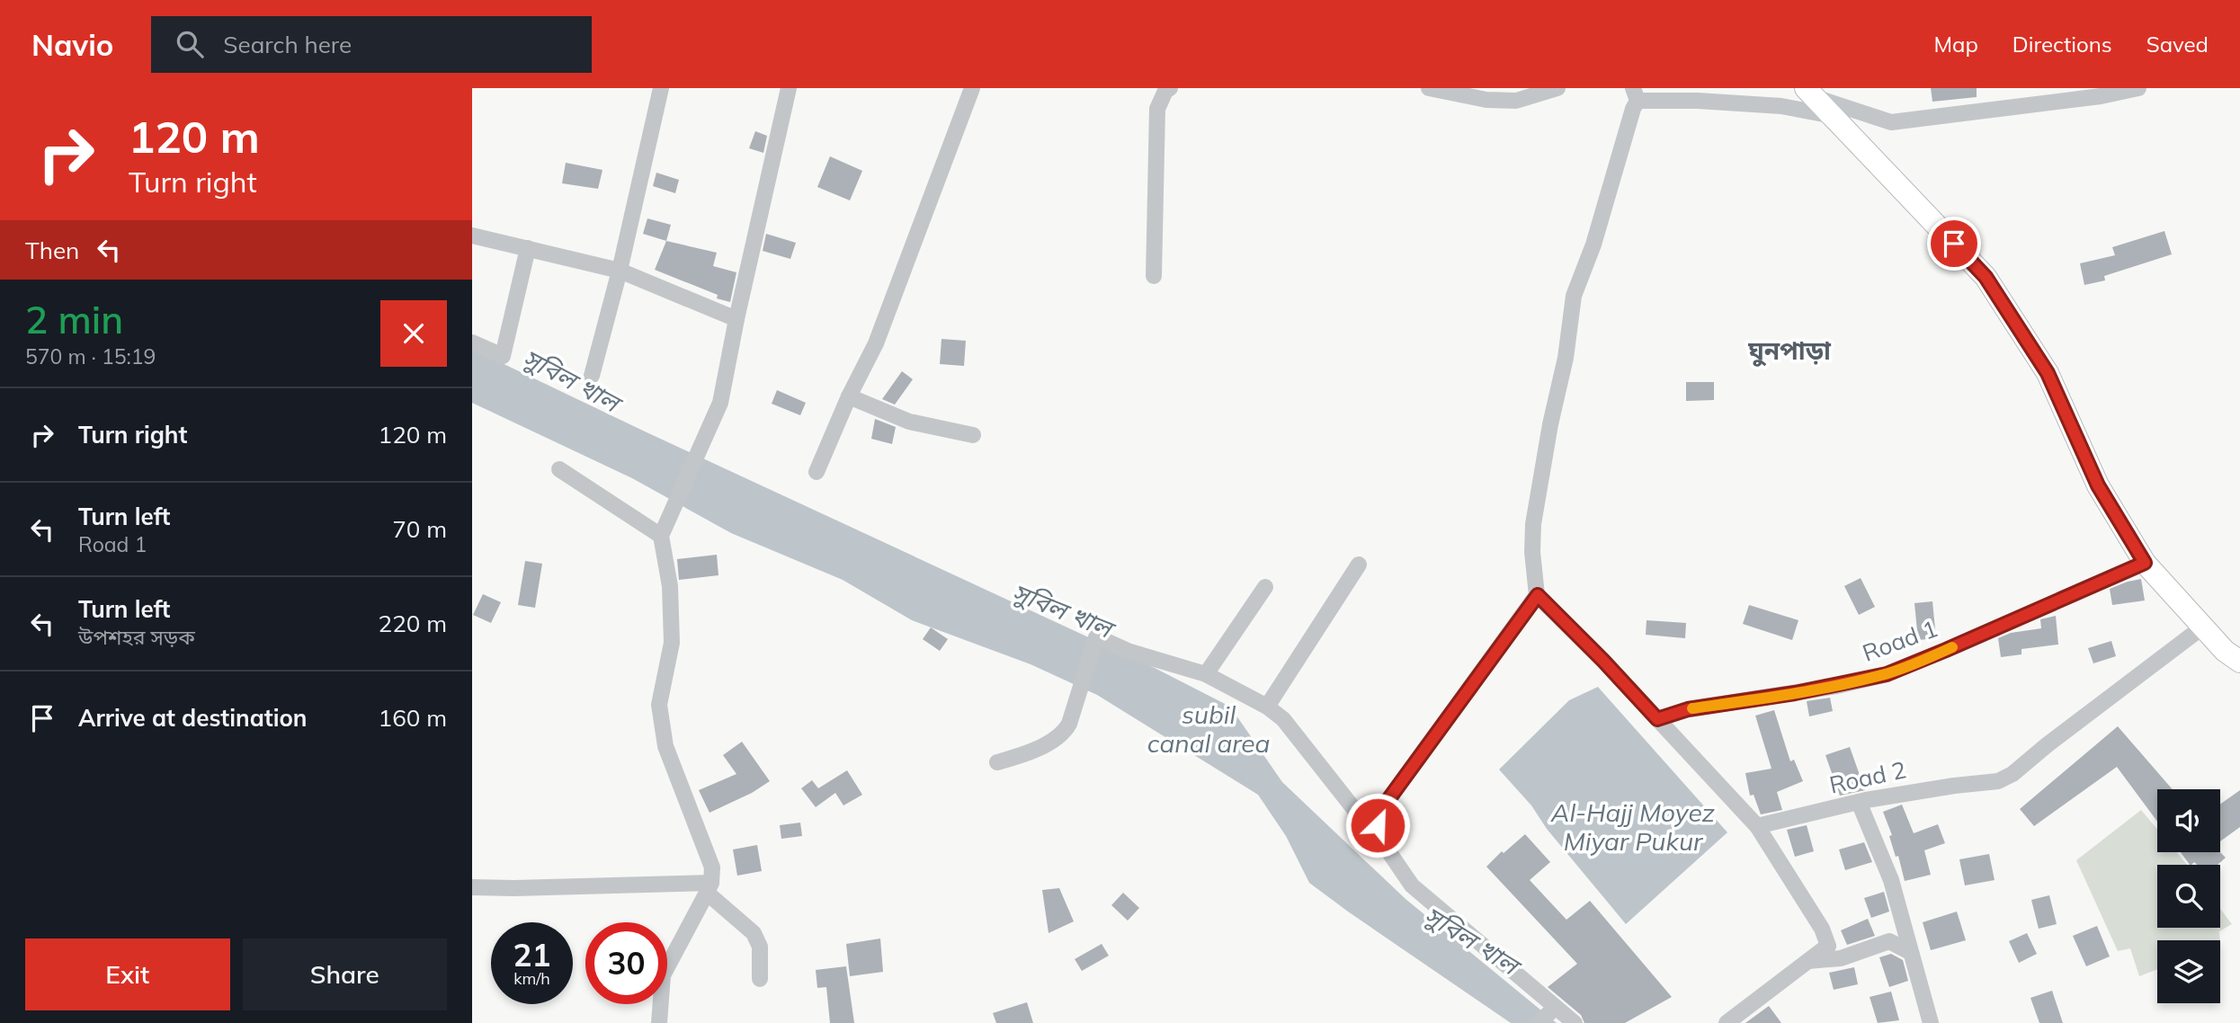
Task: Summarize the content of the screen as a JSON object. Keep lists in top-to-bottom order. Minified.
{"streets":{"street":["Road 1","Road 2"]},"districts":["ঘুনপাড়া"],"water":["সুবিল খাল","subil canal area","Al-Hajj Moyez Miyar Pukur"],"page":{"header":"Navio","search":"Search here","nav":["Map","Directions","Saved"],"turn":["120 m","Turn right"],"then":"Then","heading":["2 min","570 m · 15:19"],"list":[{"name":"Turn right","value":"120 m"},{"name":"Turn left","note":"Road 1","value":"70 m"},{"name":"Turn left","note":"উপশহর সড়ক","value":"220 m"},{"name":"Arrive at destination","value":"160 m"}],"speed":"21 km/h","limit":"30","buttons":["Exit","Share"]}}
